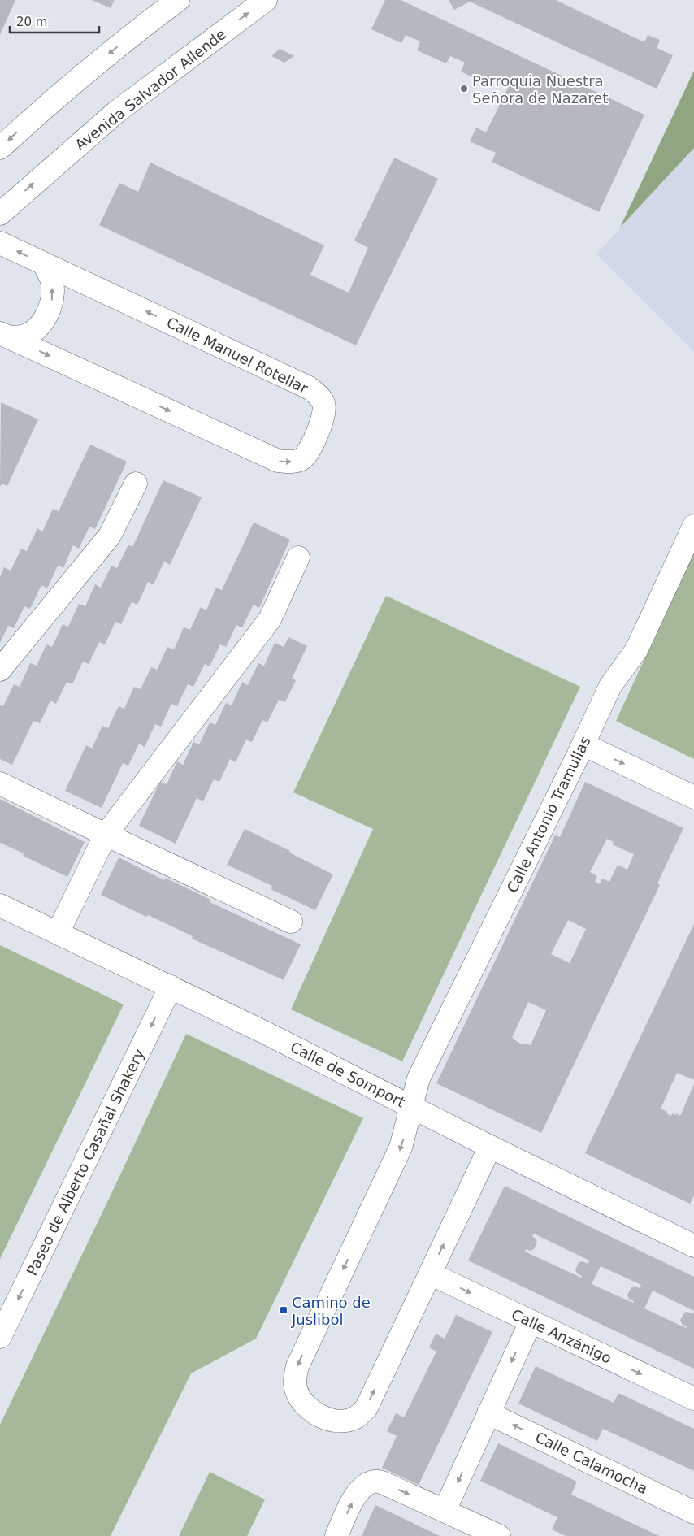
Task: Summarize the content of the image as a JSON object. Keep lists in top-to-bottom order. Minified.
{"streets":{"street":["Avenida Salvador Allende","Calle Manuel Rotellar","Calle Antonio Tramullas","Calle de Somport","Paseo de Alberto Casañal Shakery","Calle Anzánigo","Calle Calamocha"]},"crossings":[["Calle Antonio Tramullas","Calle de Somport"],["Calle Antonio Tramullas","Calle Anzánigo"],["Calle de Somport","Paseo de Alberto Casañal Shakery"]],"one_way":["Paseo de Alberto Casañal Shakery","Calle Anzánigo","Calle Calamocha"],"places":{"other":["Parroquia Nuestra Señora de Nazaret"],"transit":["Camino de Juslibol"]},"scale_bar":"20 m"}
